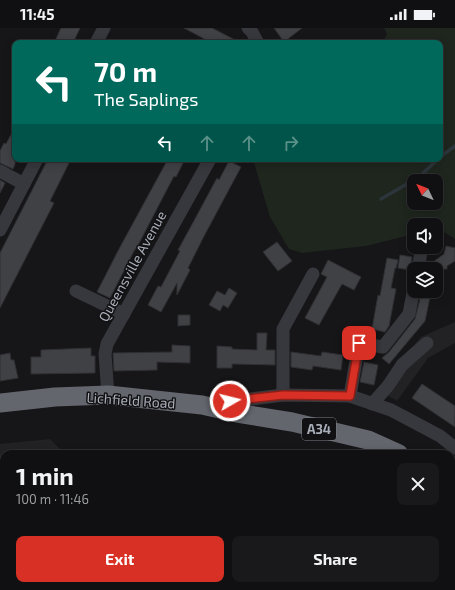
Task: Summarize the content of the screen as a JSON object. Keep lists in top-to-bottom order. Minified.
{"streets":{"highway":["Lichfield Road","A34"],"street":["Queensville Avenue"]},"crossings":[["Queensville Avenue","Lichfield Road"]],"north":"top left","page":{"status":"11:45","turn":["70 m","The Saplings"],"heading":["1 min","100 m · 11:46"],"buttons":["Exit","Share"]}}
